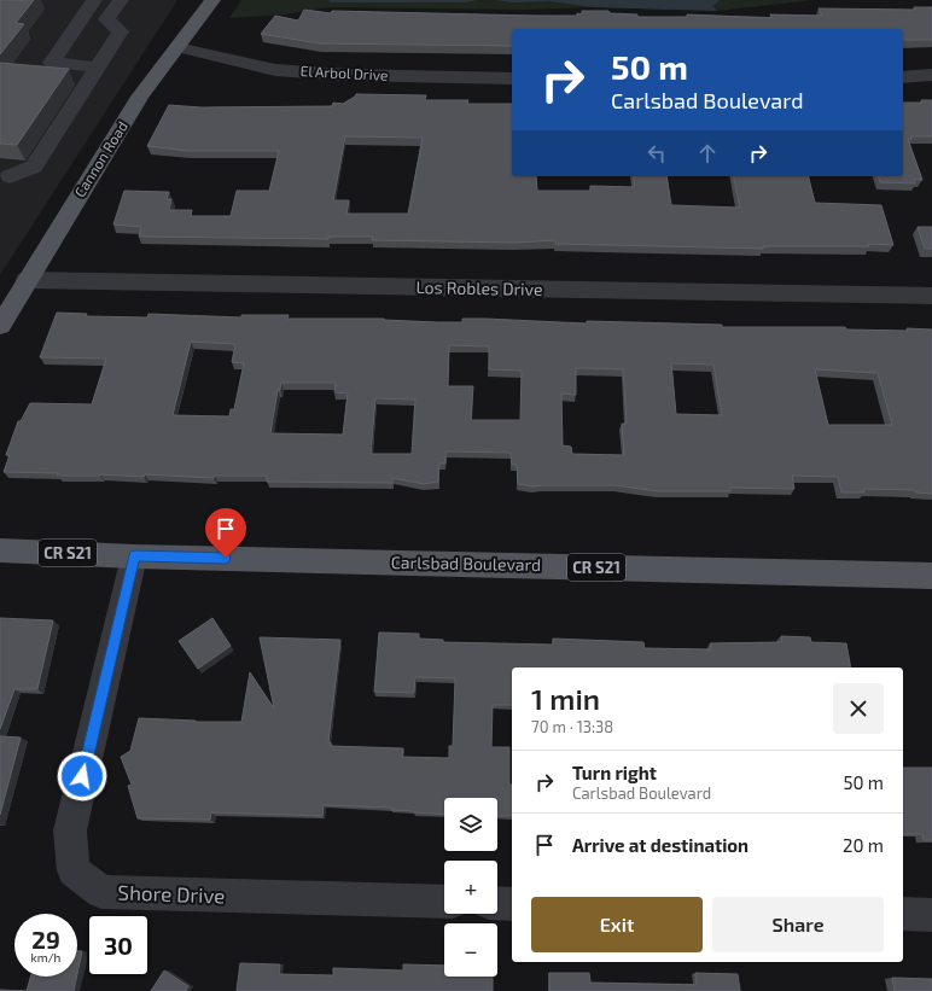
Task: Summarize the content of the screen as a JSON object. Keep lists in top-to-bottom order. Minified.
{"streets":{"main road":["Cannon Road","CR S21","Carlsbad Boulevard"],"street":["El Arbol Drive","Los Robles Drive","Shore Drive"]},"crossings":[["El Arbol Drive","Cannon Road"],["Cannon Road","Los Robles Drive"],["Carlsbad Boulevard","Shore Drive"]],"page":{"turn":["50 m","Carlsbad Boulevard"],"heading":["1 min","70 m · 13:38"],"list":[{"name":"Turn right","note":"Carlsbad Boulevard","value":"50 m"},{"name":"Arrive at destination","value":"20 m"}],"map_buttons":["+","−"],"buttons":["Exit","Share"],"speed":"29 km/h","limit":"30"}}
